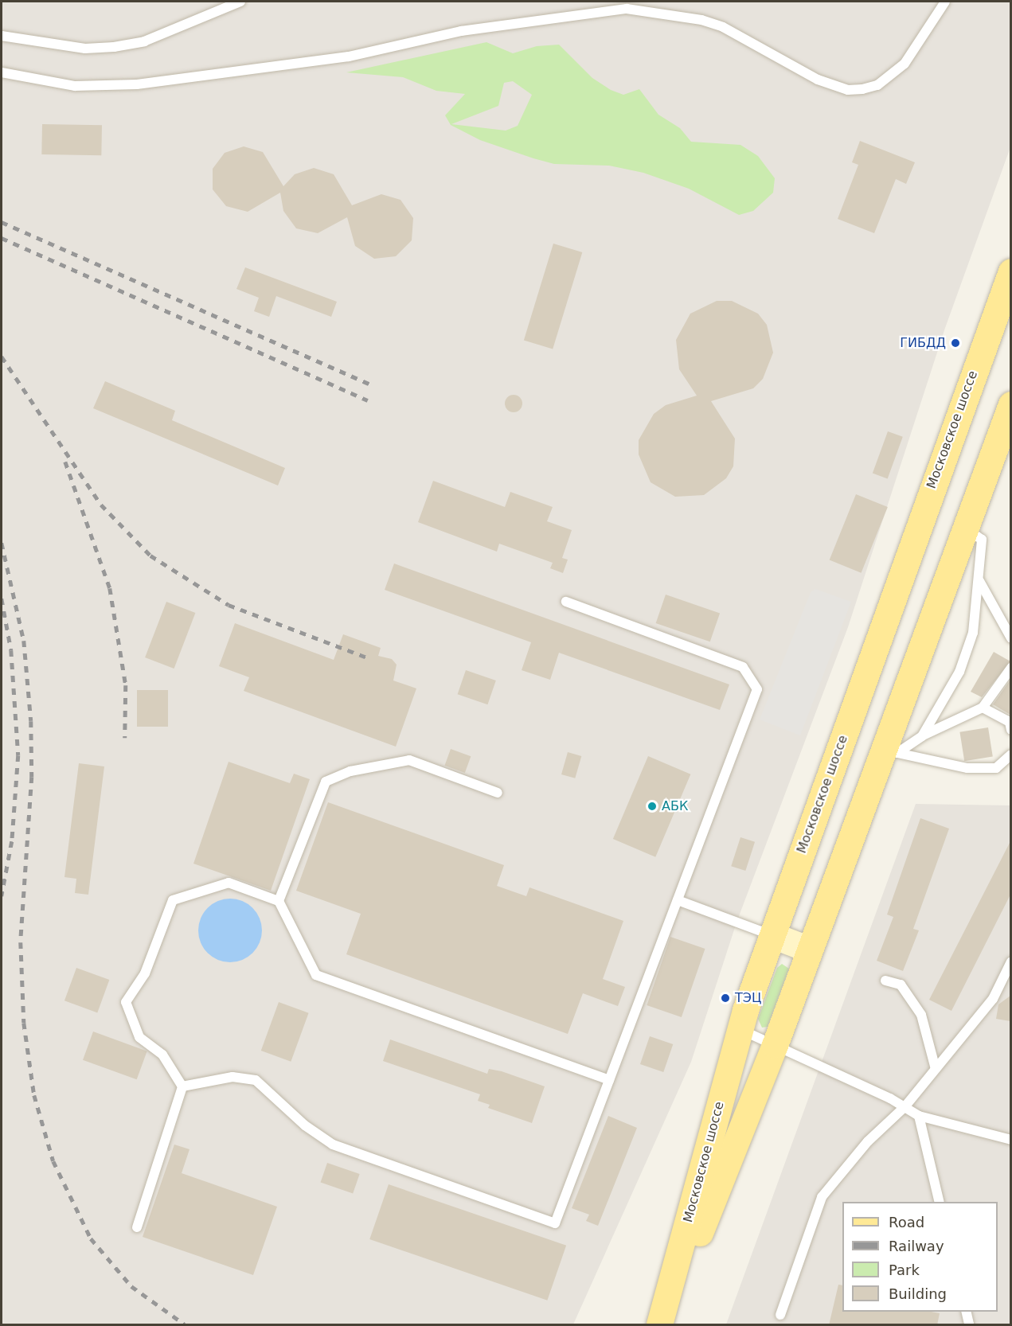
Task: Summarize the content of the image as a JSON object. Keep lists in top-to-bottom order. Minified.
{"streets":{"main road":["Московское шоссе"]},"places":["ГИБДД","АБК","ТЭЦ"],"legend":["Road","Railway","Park","Building"]}
